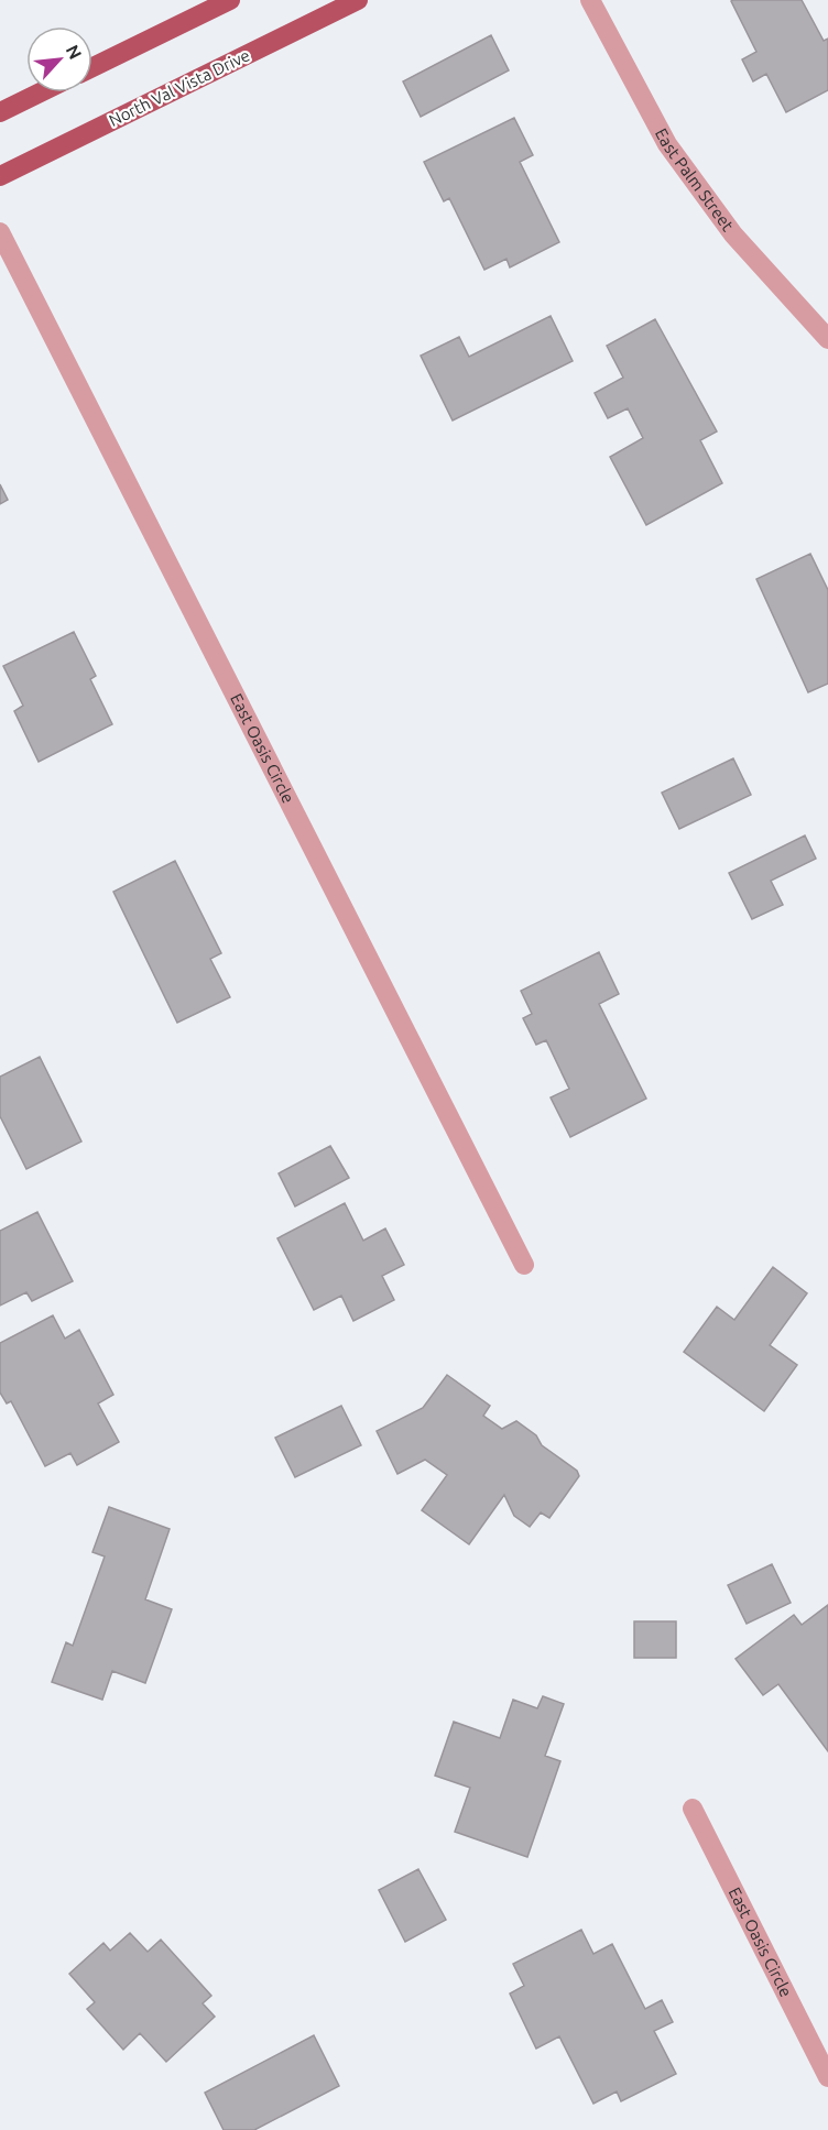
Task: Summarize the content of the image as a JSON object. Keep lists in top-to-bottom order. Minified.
{"streets":{"main road":["North Val Vista Drive"],"street":["East Palm Street","East Oasis Circle"]},"north":"top right"}
